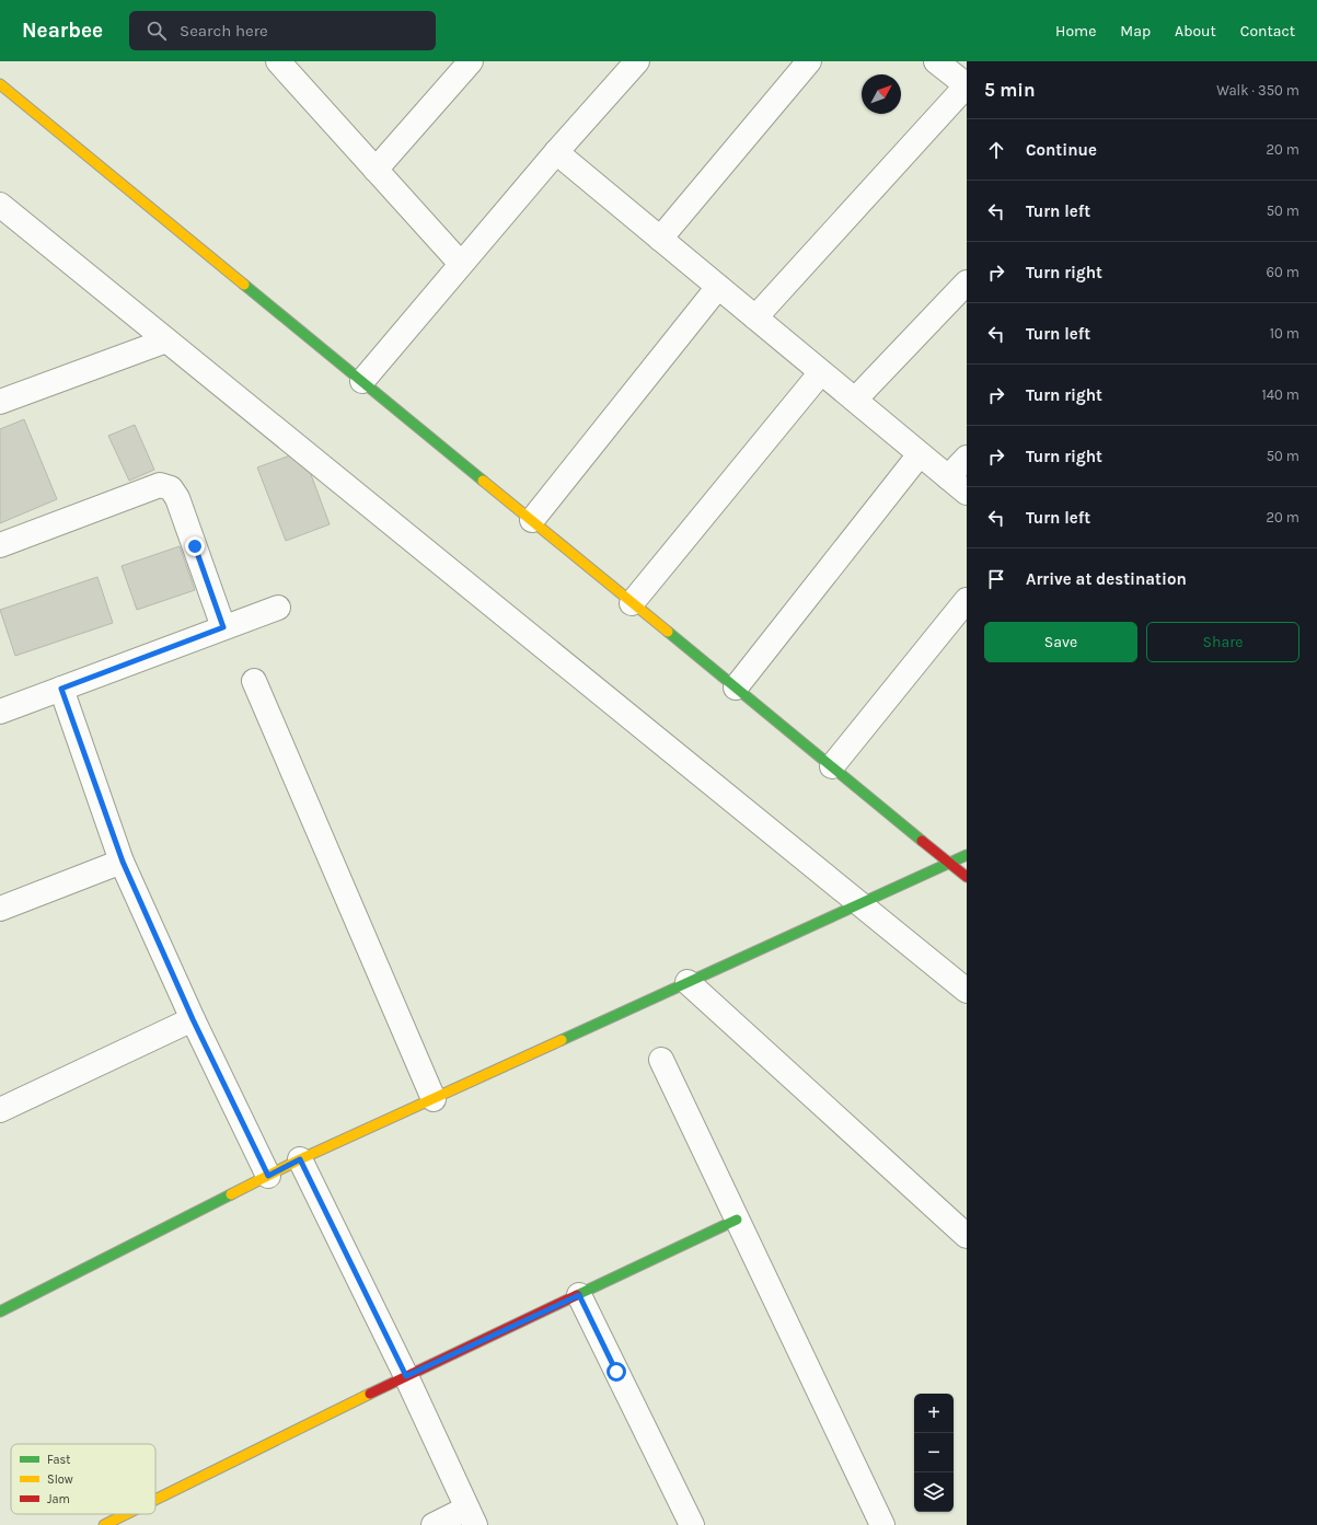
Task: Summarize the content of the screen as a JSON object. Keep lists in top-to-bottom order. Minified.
{"legend":["Fast","Slow","Jam"],"north":"top right","page":{"header":"Nearbee","search":"Search here","nav":["Home","Map","About","Contact"],"heading":["5 min","Walk · 350 m"],"list":[["Continue","20 m"],["Turn left","50 m"],["Turn right","60 m"],["Turn left","10 m"],["Turn right","140 m"],["Turn right","50 m"],["Turn left","20 m"],"Arrive at destination"],"buttons":["Save","Share"],"map_buttons":["+","−"]}}
